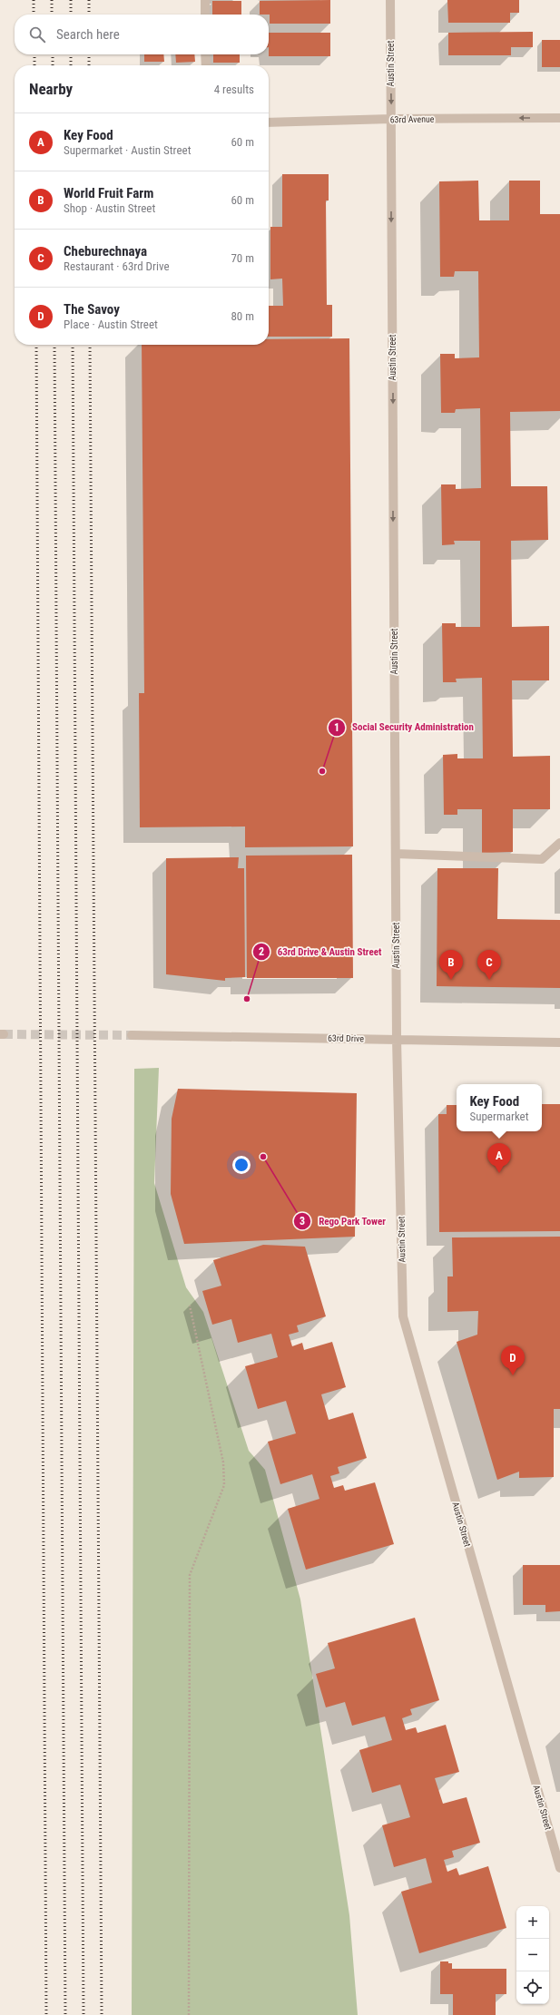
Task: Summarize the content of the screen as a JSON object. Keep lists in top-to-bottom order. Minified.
{"streets":{"street":["Austin Street","63rd Avenue","63rd Drive"]},"crossings":[["Austin Street","63rd Avenue"],["Austin Street","63rd Drive"]],"one_way":["Austin Street","63rd Avenue"],"places":["Social Security Administration","63rd Drive & Austin Street","Rego Park Tower"],"page":{"search":"Search here","heading":["Nearby","4 results"],"list":[{"mark":"A","name":"Key Food","note":"Supermarket · Austin Street","value":"60 m"},{"mark":"B","name":"World Fruit Farm","note":"Shop · Austin Street","value":"60 m"},{"mark":"C","name":"Cheburechnaya","note":"Restaurant · 63rd Drive","value":"70 m"},{"mark":"D","name":"The Savoy","note":"Place · Austin Street","value":"80 m"}],"pins":["B","C","A","D"],"popup":["Key Food","Supermarket"],"map_buttons":["+","−"]}}
